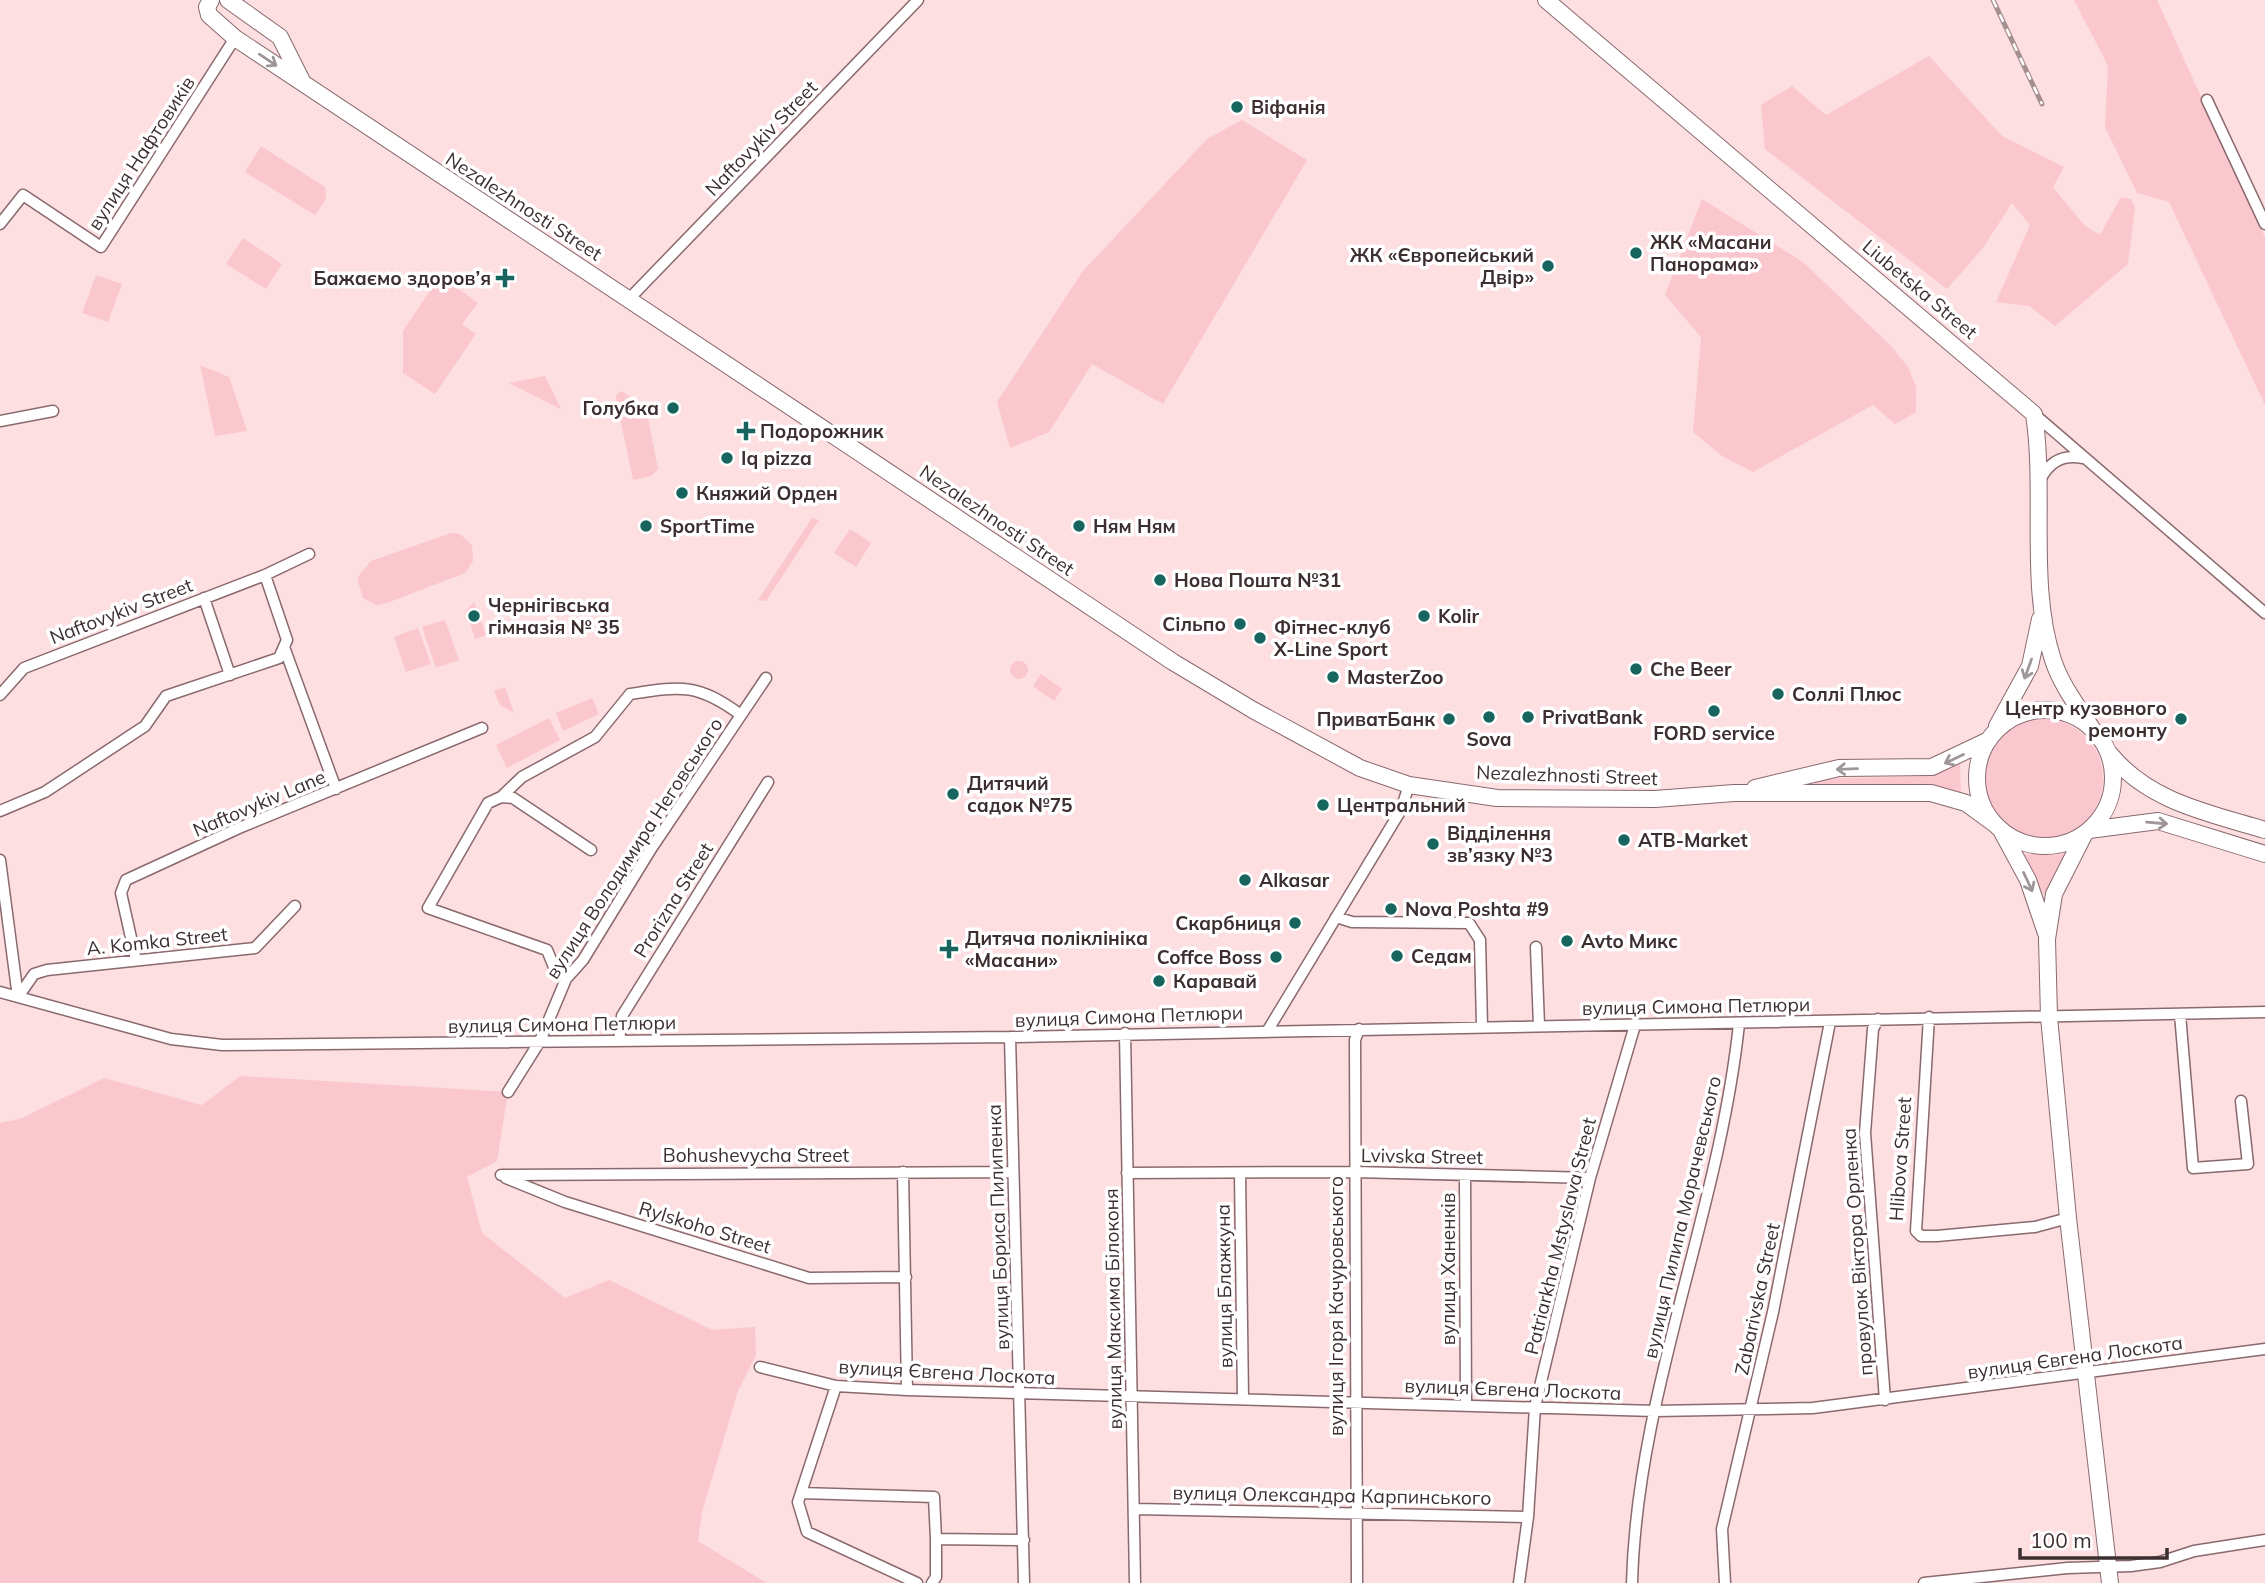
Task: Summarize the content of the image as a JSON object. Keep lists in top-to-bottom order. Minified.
{"streets":{"main road":["Nezalezhnosti Street","Liubetska Street"],"street":["Naftovykiv Street","вулиця Нафтовиків","Naftovykiv Lane","вулиця Володимира Неговського","Prorizna Street","A. Komka Street","вулиця Симона Петлюри","Bohushevycha Street","Lvivska Street","Hlibova Street","вулиця Пилипа Морачевського","Rylskoho Street","вулиця Бориса Пилипенка","Patriarkha Mstyslava Street","провулок Віктора Орленка","вулиця Ханенків","вулиця Блажкуна","Zabarivska Street","вулиця Ігоря Качуровського","вулиця Максима Білоконя","вулиця Євгена Лоскота","вулиця Олександра Карпинського"]},"crossings":[["Naftovykiv Street","Nezalezhnosti Street"],["вулиця Нафтовиків","Nezalezhnosti Street"],["Naftovykiv Lane","A. Komka Street"],["вулиця Володимира Неговського","вулиця Симона Петлюри"],["Prorizna Street","вулиця Симона Петлюри"],["A. Komka Street","вулиця Симона Петлюри"],["вулиця Симона Петлюри","Hlibova Street"],["вулиця Симона Петлюри","вулиця Пилипа Морачевського"],["вулиця Симона Петлюри","вулиця Бориса Пилипенка"],["вулиця Симона Петлюри","Patriarkha Mstyslava Street"],["вулиця Симона Петлюри","провулок Віктора Орленка"],["вулиця Симона Петлюри","Zabarivska Street"],["вулиця Симона Петлюри","вулиця Ігоря Качуровського"],["вулиця Симона Петлюри","вулиця Максима Білоконя"],["Bohushevycha Street","Rylskoho Street"],["Bohushevycha Street","вулиця Бориса Пилипенка"],["Lvivska Street","Patriarkha Mstyslava Street"],["Lvivska Street","вулиця Ханенків"],["Lvivska Street","вулиця Блажкуна"],["Lvivska Street","вулиця Ігоря Качуровського"],["Lvivska Street","вулиця Максима Білоконя"],["вулиця Пилипа Морачевського","вулиця Євгена Лоскота"],["вулиця Бориса Пилипенка","вулиця Євгена Лоскота"],["Patriarkha Mstyslava Street","вулиця Євгена Лоскота"],["Patriarkha Mstyslava Street","вулиця Олександра Карпинського"],["провулок Віктора Орленка","вулиця Євгена Лоскота"],["вулиця Ханенків","вулиця Євгена Лоскота"],["вулиця Блажкуна","вулиця Євгена Лоскота"],["Zabarivska Street","вулиця Євгена Лоскота"],["вулиця Ігоря Качуровського","вулиця Євгена Лоскота"],["вулиця Ігоря Качуровського","вулиця Олександра Карпинського"],["вулиця Максима Білоконя","вулиця Євгена Лоскота"],["вулиця Максима Білоконя","вулиця Олександра Карпинського"]],"places":{"other":["Віфанія","ЖК «Масани Панорама»","ЖК «Європейський Двір»","Голубка","Iq pizza","Княжий Орден","SportTime","Ням Ням","Нова Пошта №31","Чернігівська гімназія № 35","Kolir","Сільпо","Фітнес-клуб X-Line Sport","Che Beer","MasterZoo","Соллі Плюс","FORD service","Sova","PrivatBank","ПриватБанк","Центр кузовного ремонту","Дитячий садок №75","Центральний","ATB-Market","Відділення зв’язку №3","Alkasar","Nova Poshta #9","Скарбниця","Avto Микс","Седам","Coffce Boss","Каравай"],"health":["Бажаємо здоров’я","Подорожник","Дитяча поліклініка «Масани»"]},"scale_bar":"100 m"}
